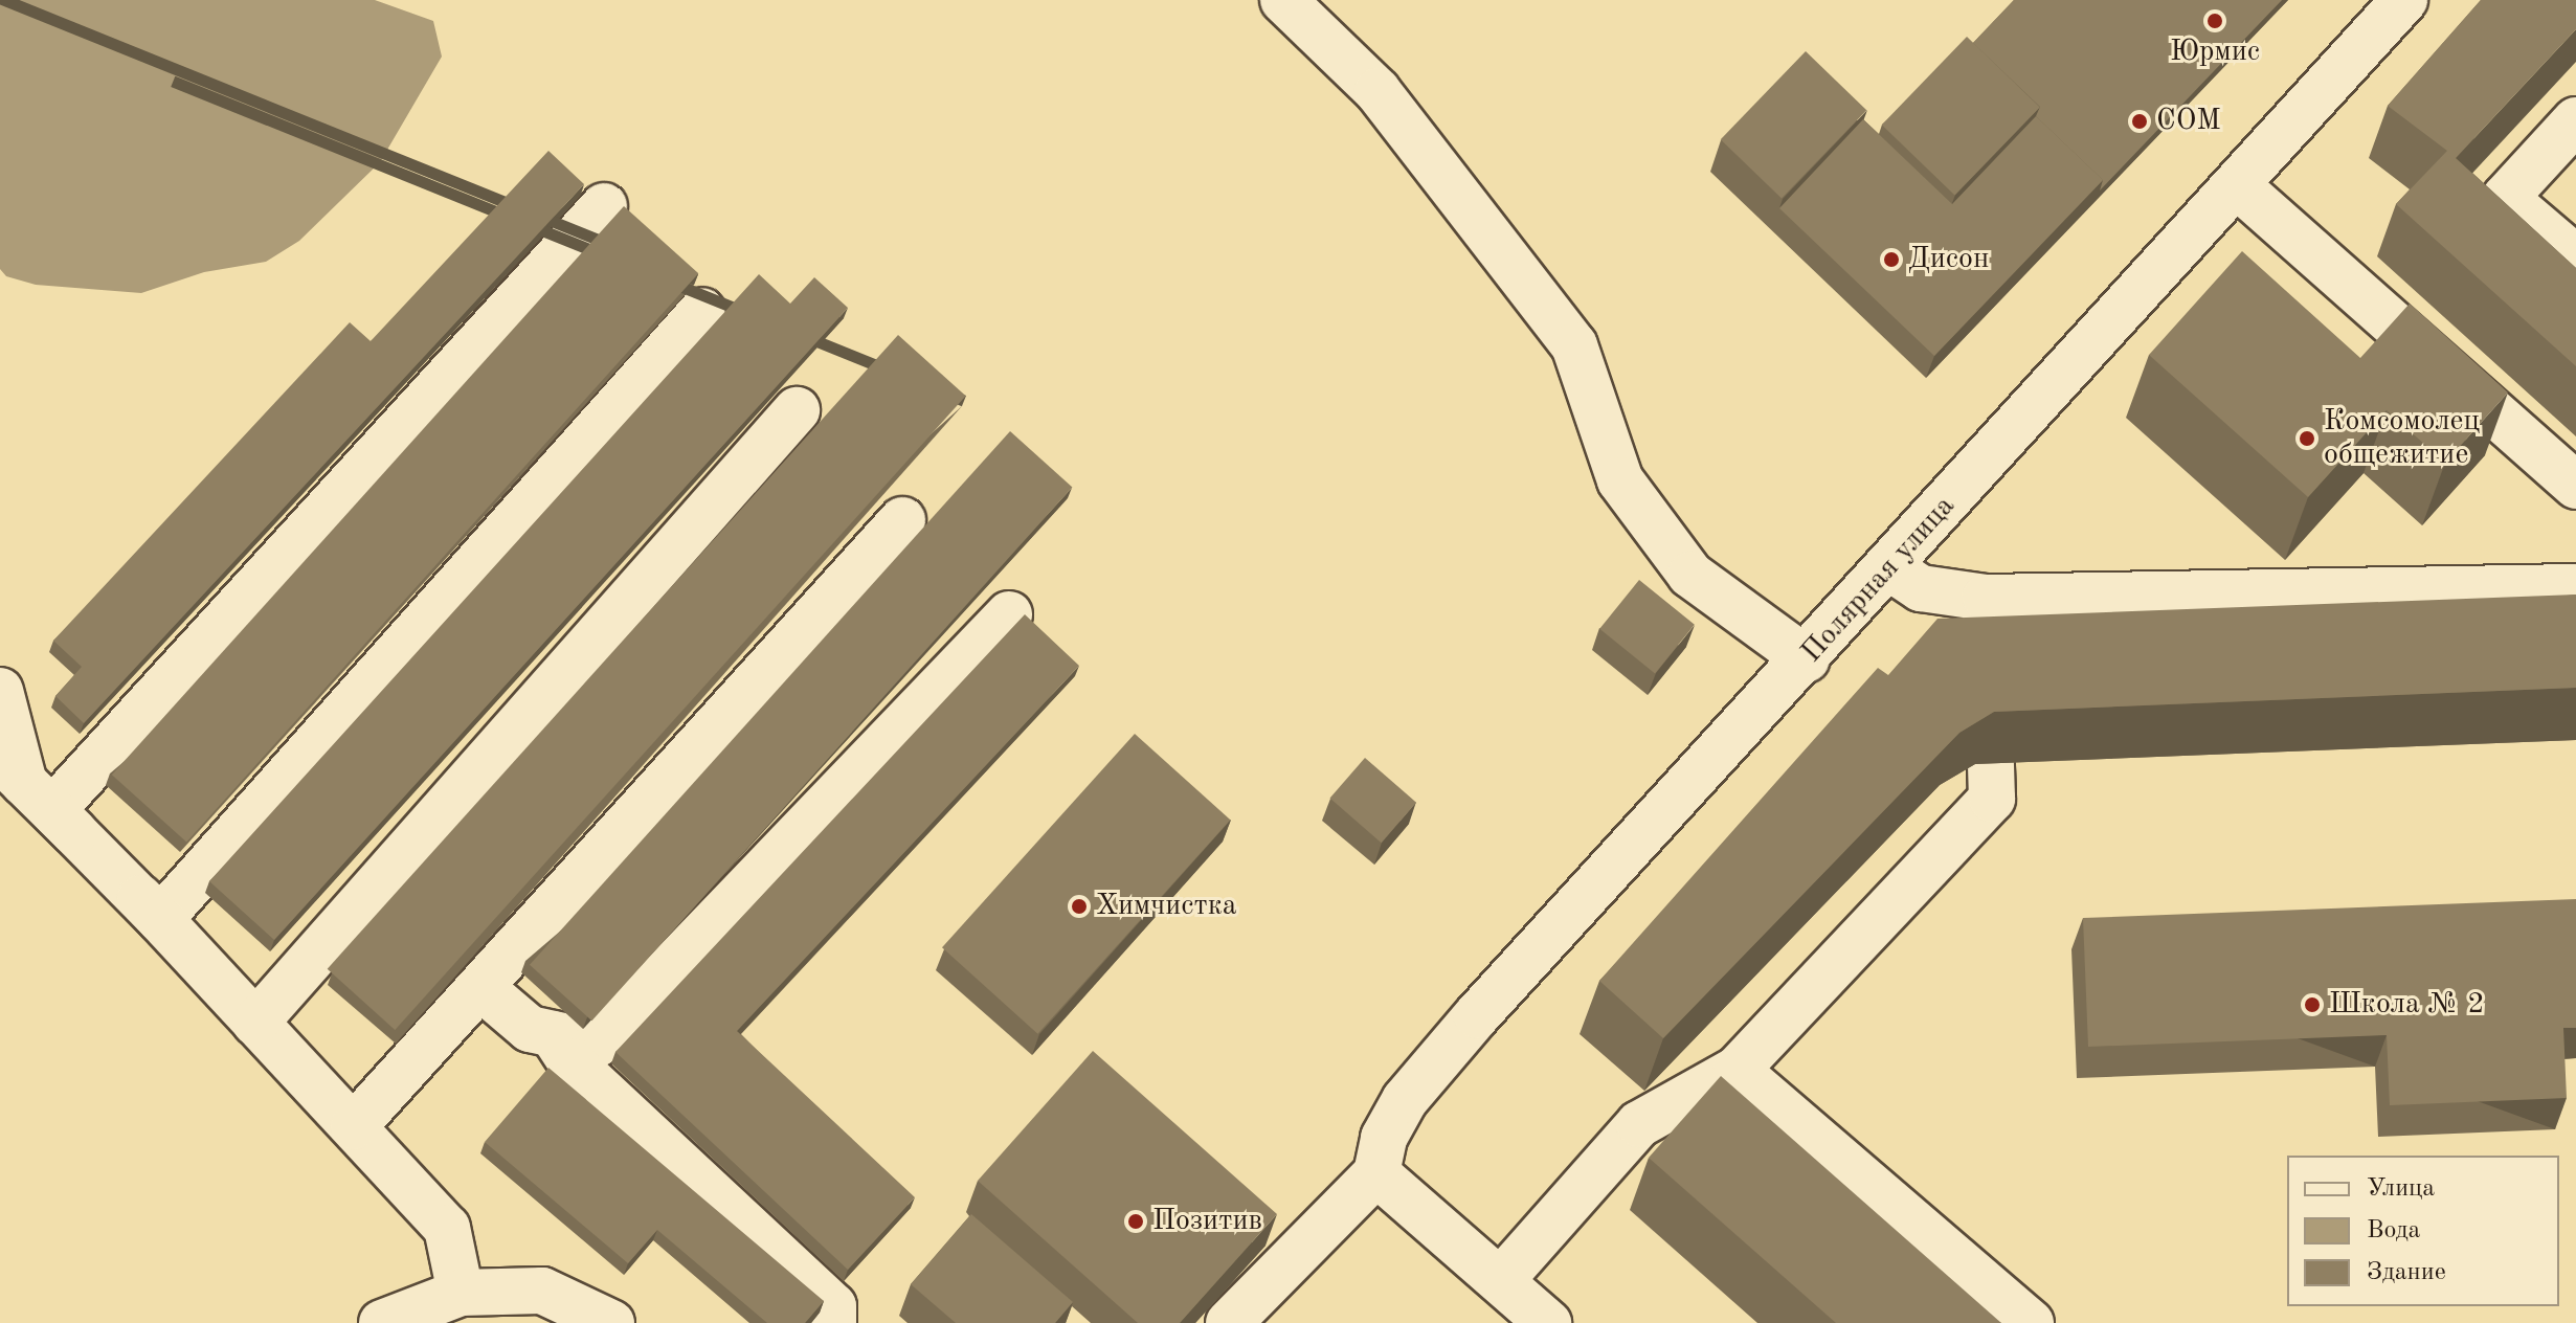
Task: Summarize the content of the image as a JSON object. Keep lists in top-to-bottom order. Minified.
{"streets":{"street":["Полярная улица"]},"places":["Юрмис","СОМ","Дисон","Комсомолец общежитие","Химчистка","Школа № 2","Позитив"],"legend":["Улица","Вода","Здание"]}
